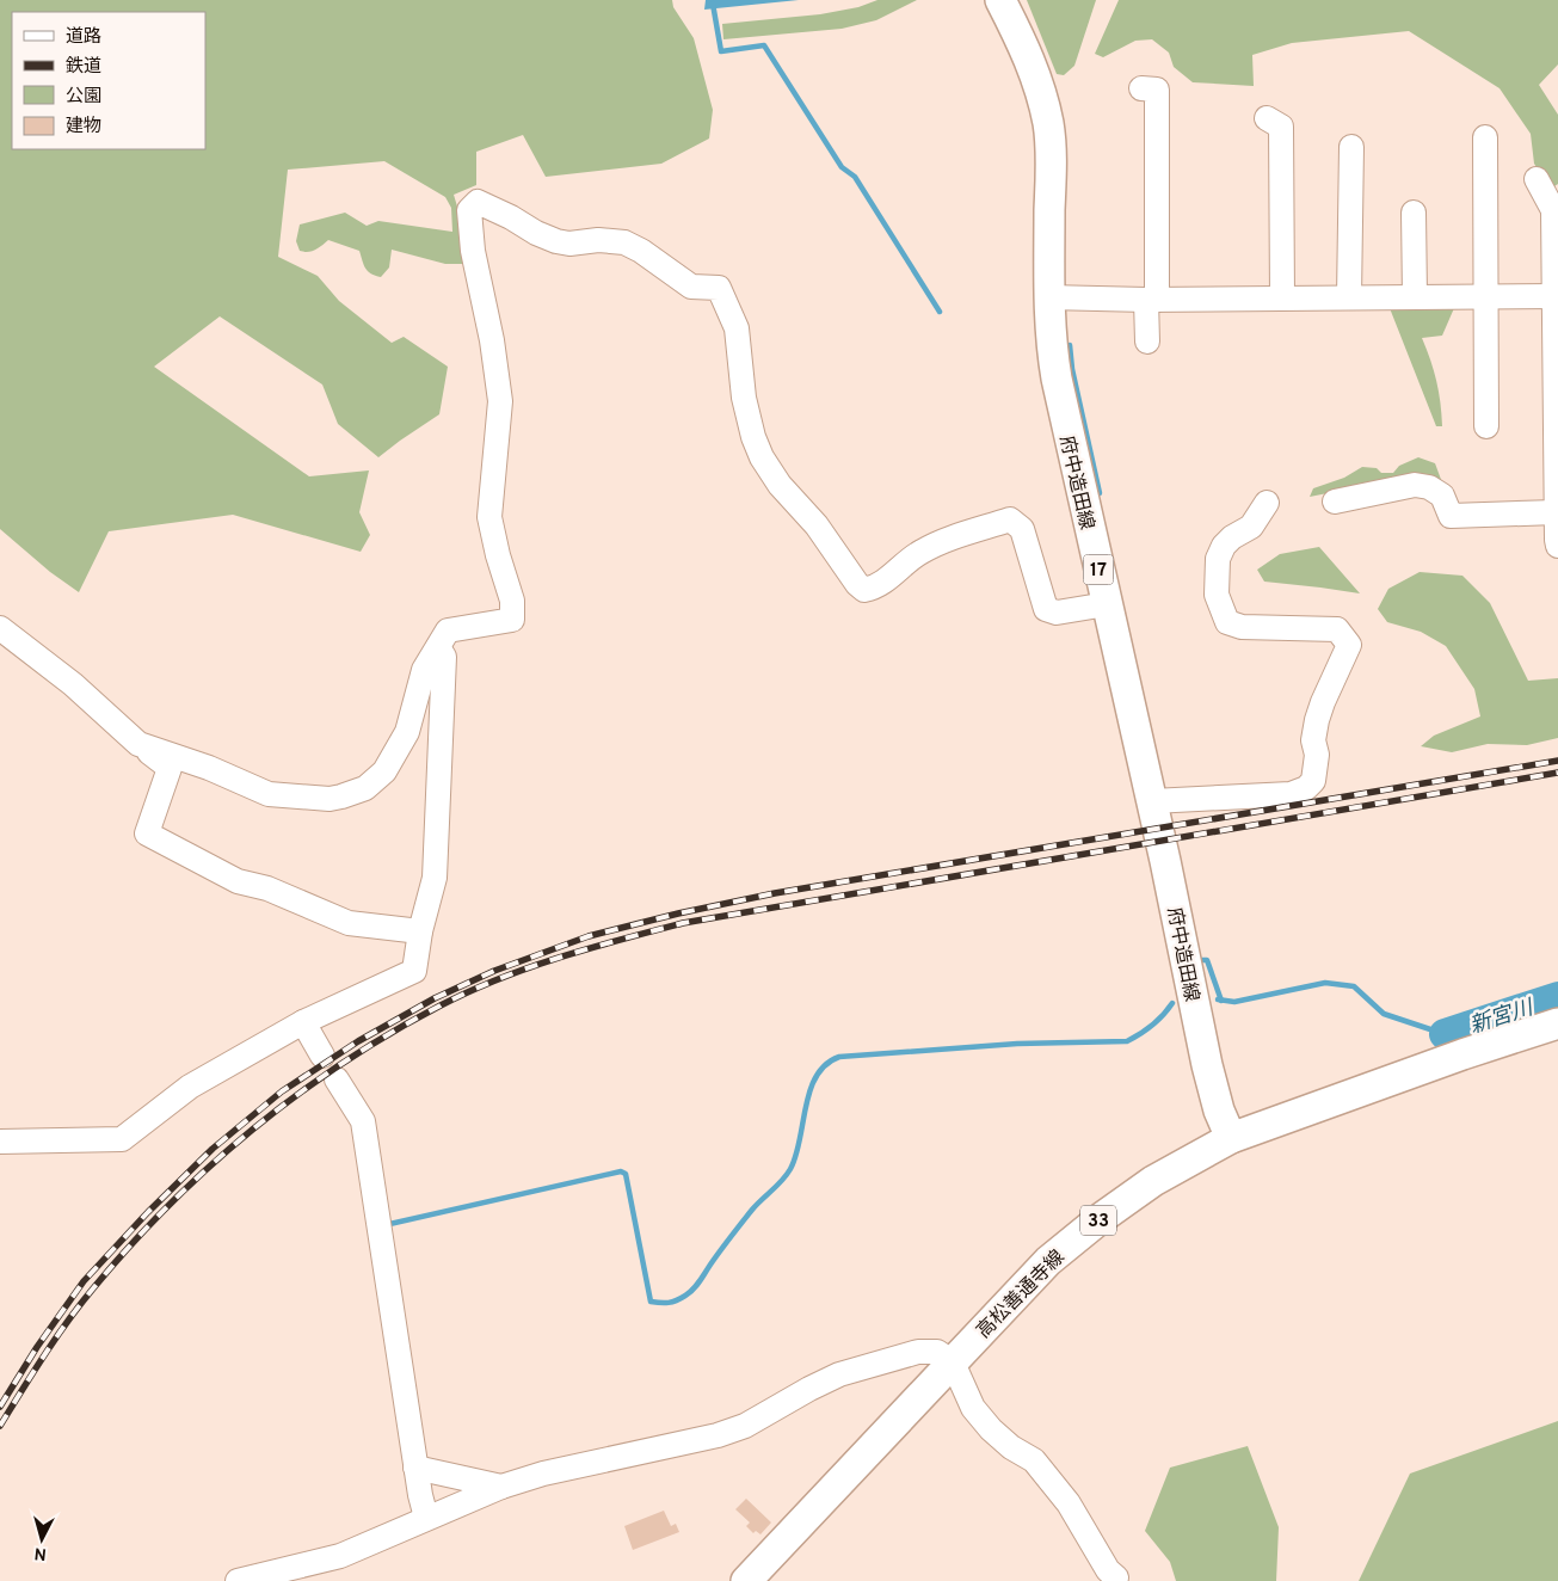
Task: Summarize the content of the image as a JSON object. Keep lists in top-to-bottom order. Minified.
{"streets":{"main road":["府中造田線","17","33","高松善通寺線"]},"crossings":[["府中造田線","高松善通寺線"]],"water":["新宮川"],"legend":["道路","鉄道","公園","建物"],"north":"bottom"}
